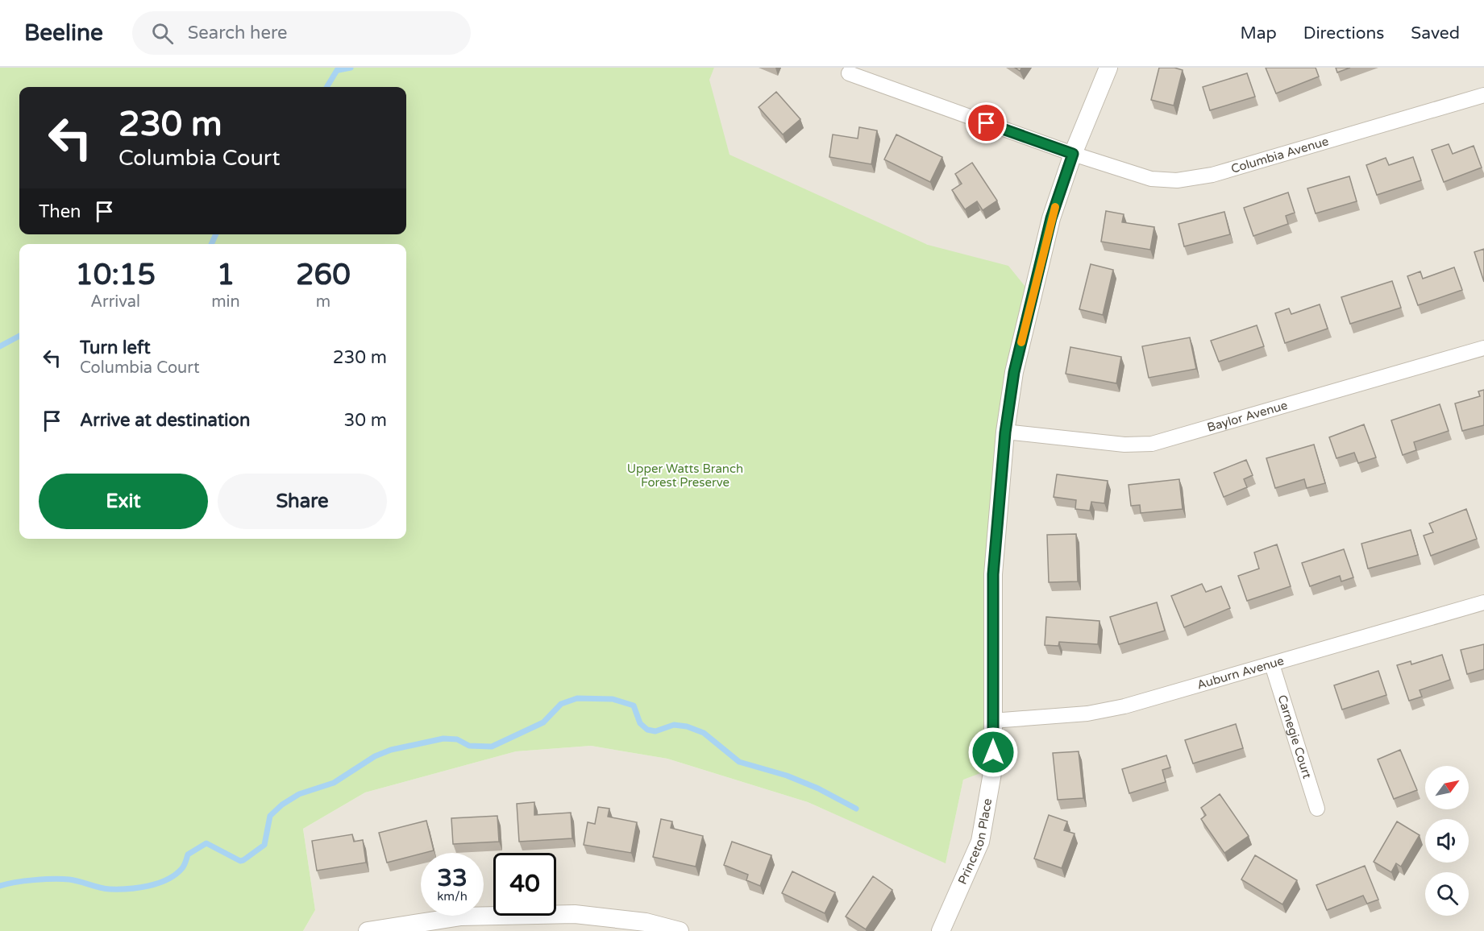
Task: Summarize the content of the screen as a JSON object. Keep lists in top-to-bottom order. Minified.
{"streets":{"street":["Columbia Avenue","Baylor Avenue","Auburn Avenue","Carnegie Court","Princeton Place"]},"crossings":[["Columbia Avenue","Princeton Place"],["Baylor Avenue","Princeton Place"],["Auburn Avenue","Carnegie Court"],["Auburn Avenue","Princeton Place"]],"parks":["Upper Watts Branch Forest Preserve"],"north":"top right","page":{"header":"Beeline","search":"Search here","nav":["Map","Directions","Saved"],"turn":["230 m","Columbia Court"],"then":"Then","eta":["10:15","Arrival","1","min","260","m"],"list":[{"name":"Turn left","note":"Columbia Court","value":"230 m"},{"name":"Arrive at destination","value":"30 m"}],"buttons":["Exit","Share"],"speed":"33 km/h","limit":"40"}}
